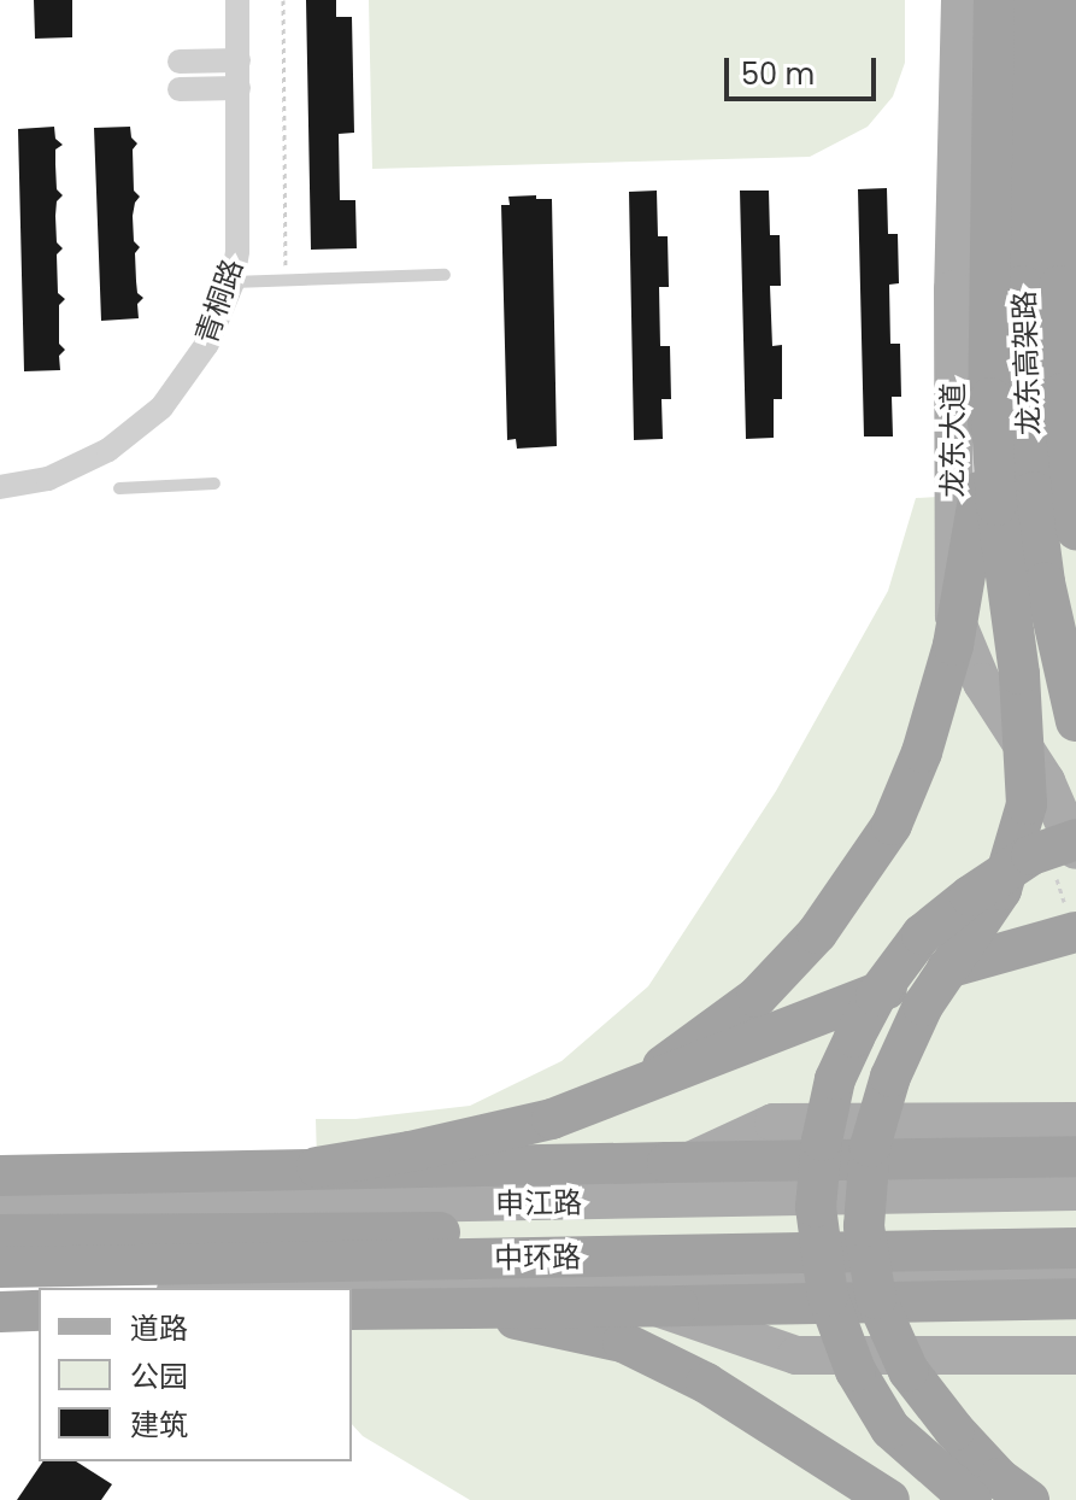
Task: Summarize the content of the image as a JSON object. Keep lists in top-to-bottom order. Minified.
{"streets":{"highway":["龙东高架路","中环路"],"main road":["龙东大道","申江路"],"street":["青桐路"]},"legend":["道路","公园","建筑"],"scale_bar":"50 m"}
